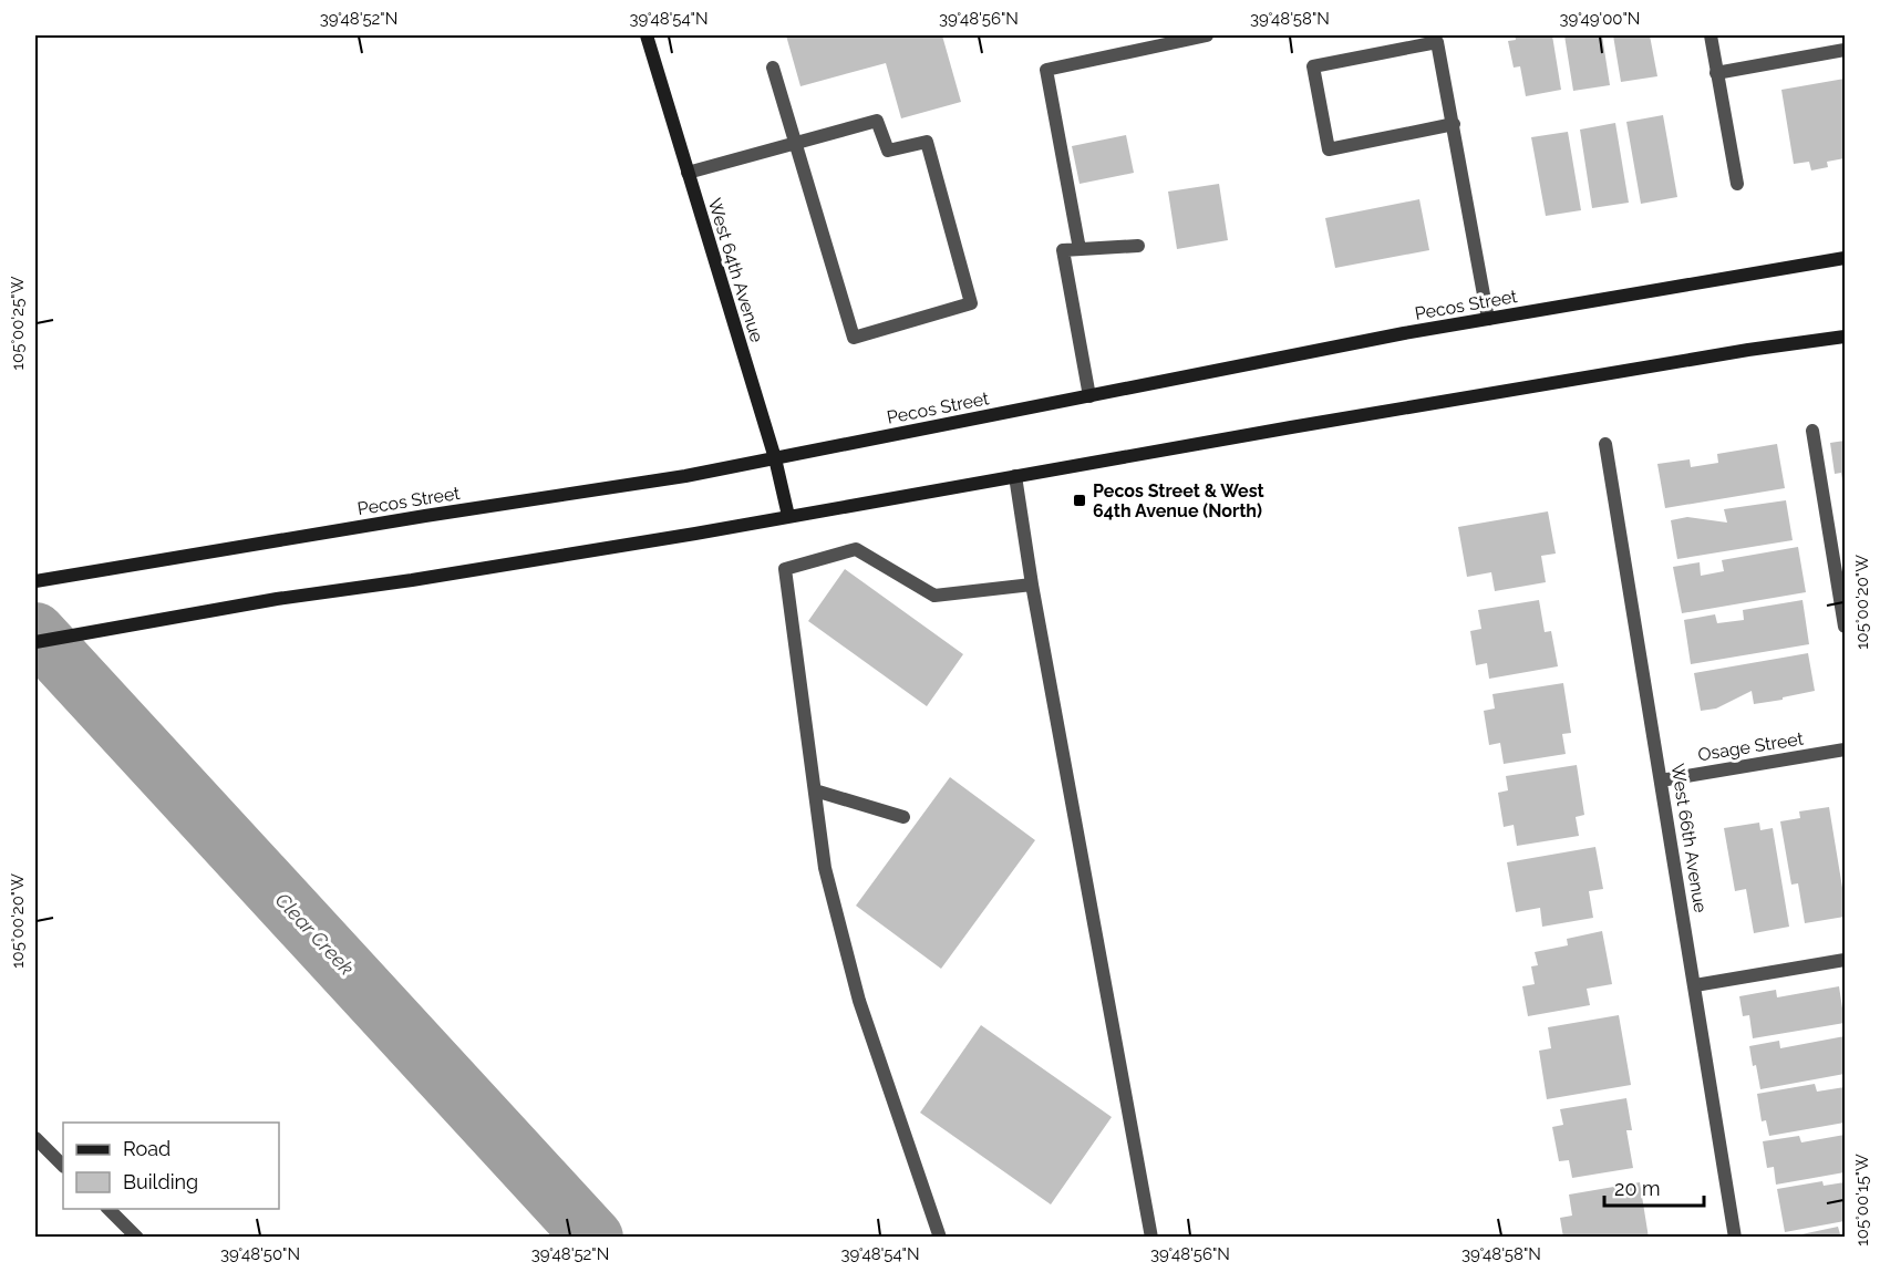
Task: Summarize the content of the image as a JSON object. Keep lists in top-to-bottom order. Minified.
{"streets":{"main road":["West 64th Avenue","Pecos Street"],"street":["Osage Street","West 66th Avenue"]},"crossings":[["West 64th Avenue","Pecos Street"],["Osage Street","West 66th Avenue"]],"water":["Clear Creek"],"places":{"transit":["Pecos Street & West 64th Avenue (North)"]},"legend":["Road","Building"],"scale_bar":"20 m","coordinates":["39°48'52\"N","39°48'54\"N","39°48'56\"N","39°48'58\"N","39°49'00\"N","105°00'25\"W","105°00'20\"W","105°00'15\"W","39°48'50\"N"]}
